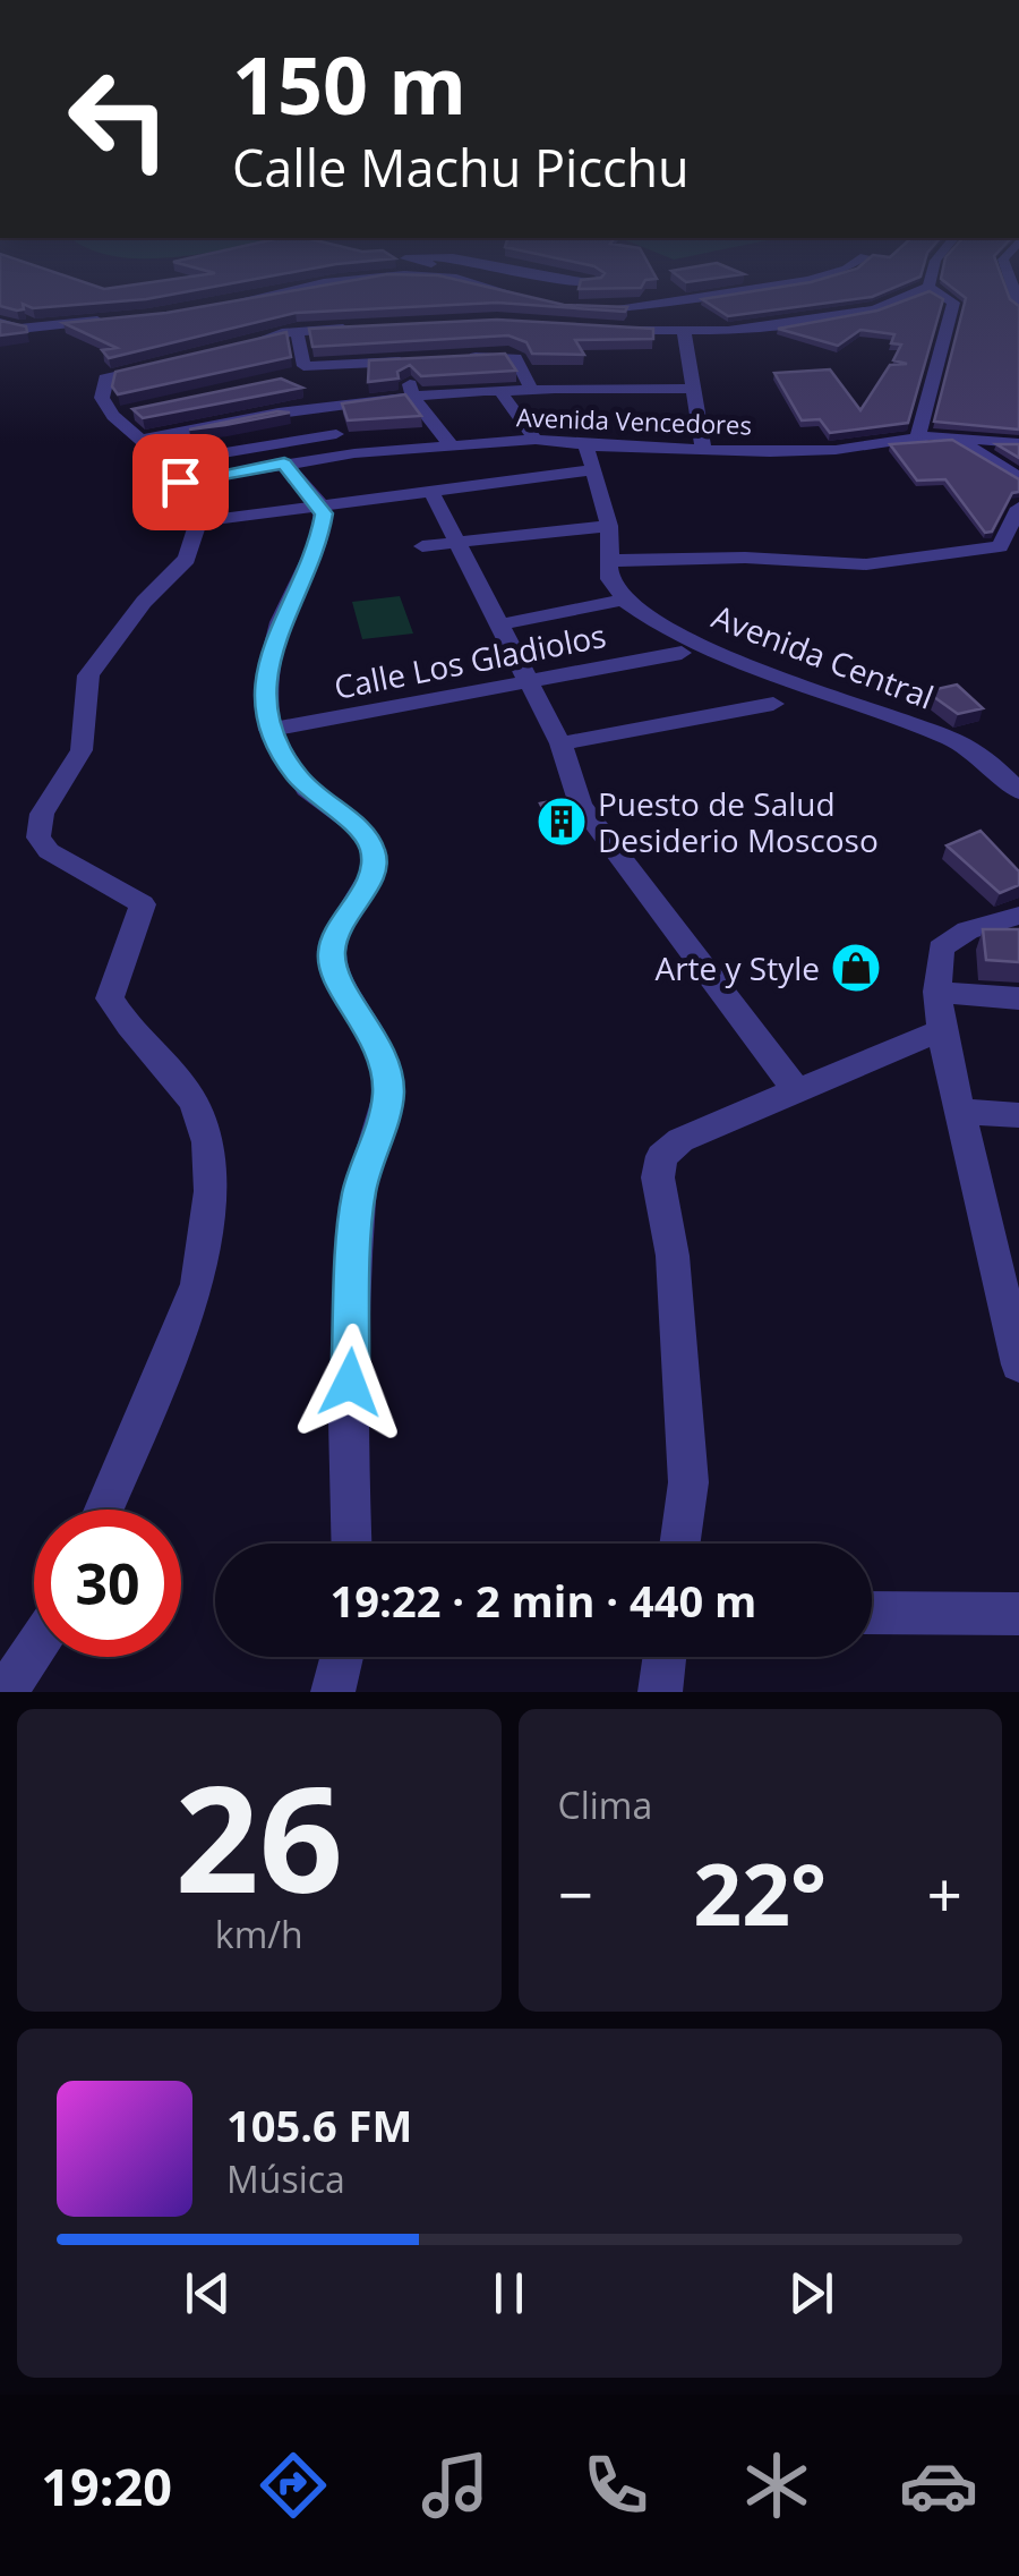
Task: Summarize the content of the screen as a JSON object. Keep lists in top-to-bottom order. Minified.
{"streets":{"street":["Avenida Vencedores","Avenida Central","Calle Los Gladiolos"]},"places":{"building":["Puesto de Salud Desiderio Moscoso"],"shop":["Arte y Style"]},"page":{"turn":["150 m","Calle Machu Picchu"],"limit":"30","trip":"19:22 · 2 min · 440 m","tile":[["26","km/h"],"Clima"],"heat":["−","22°","+"],"song":["105.6 FM","Música"],"tabs":"19:20"}}
